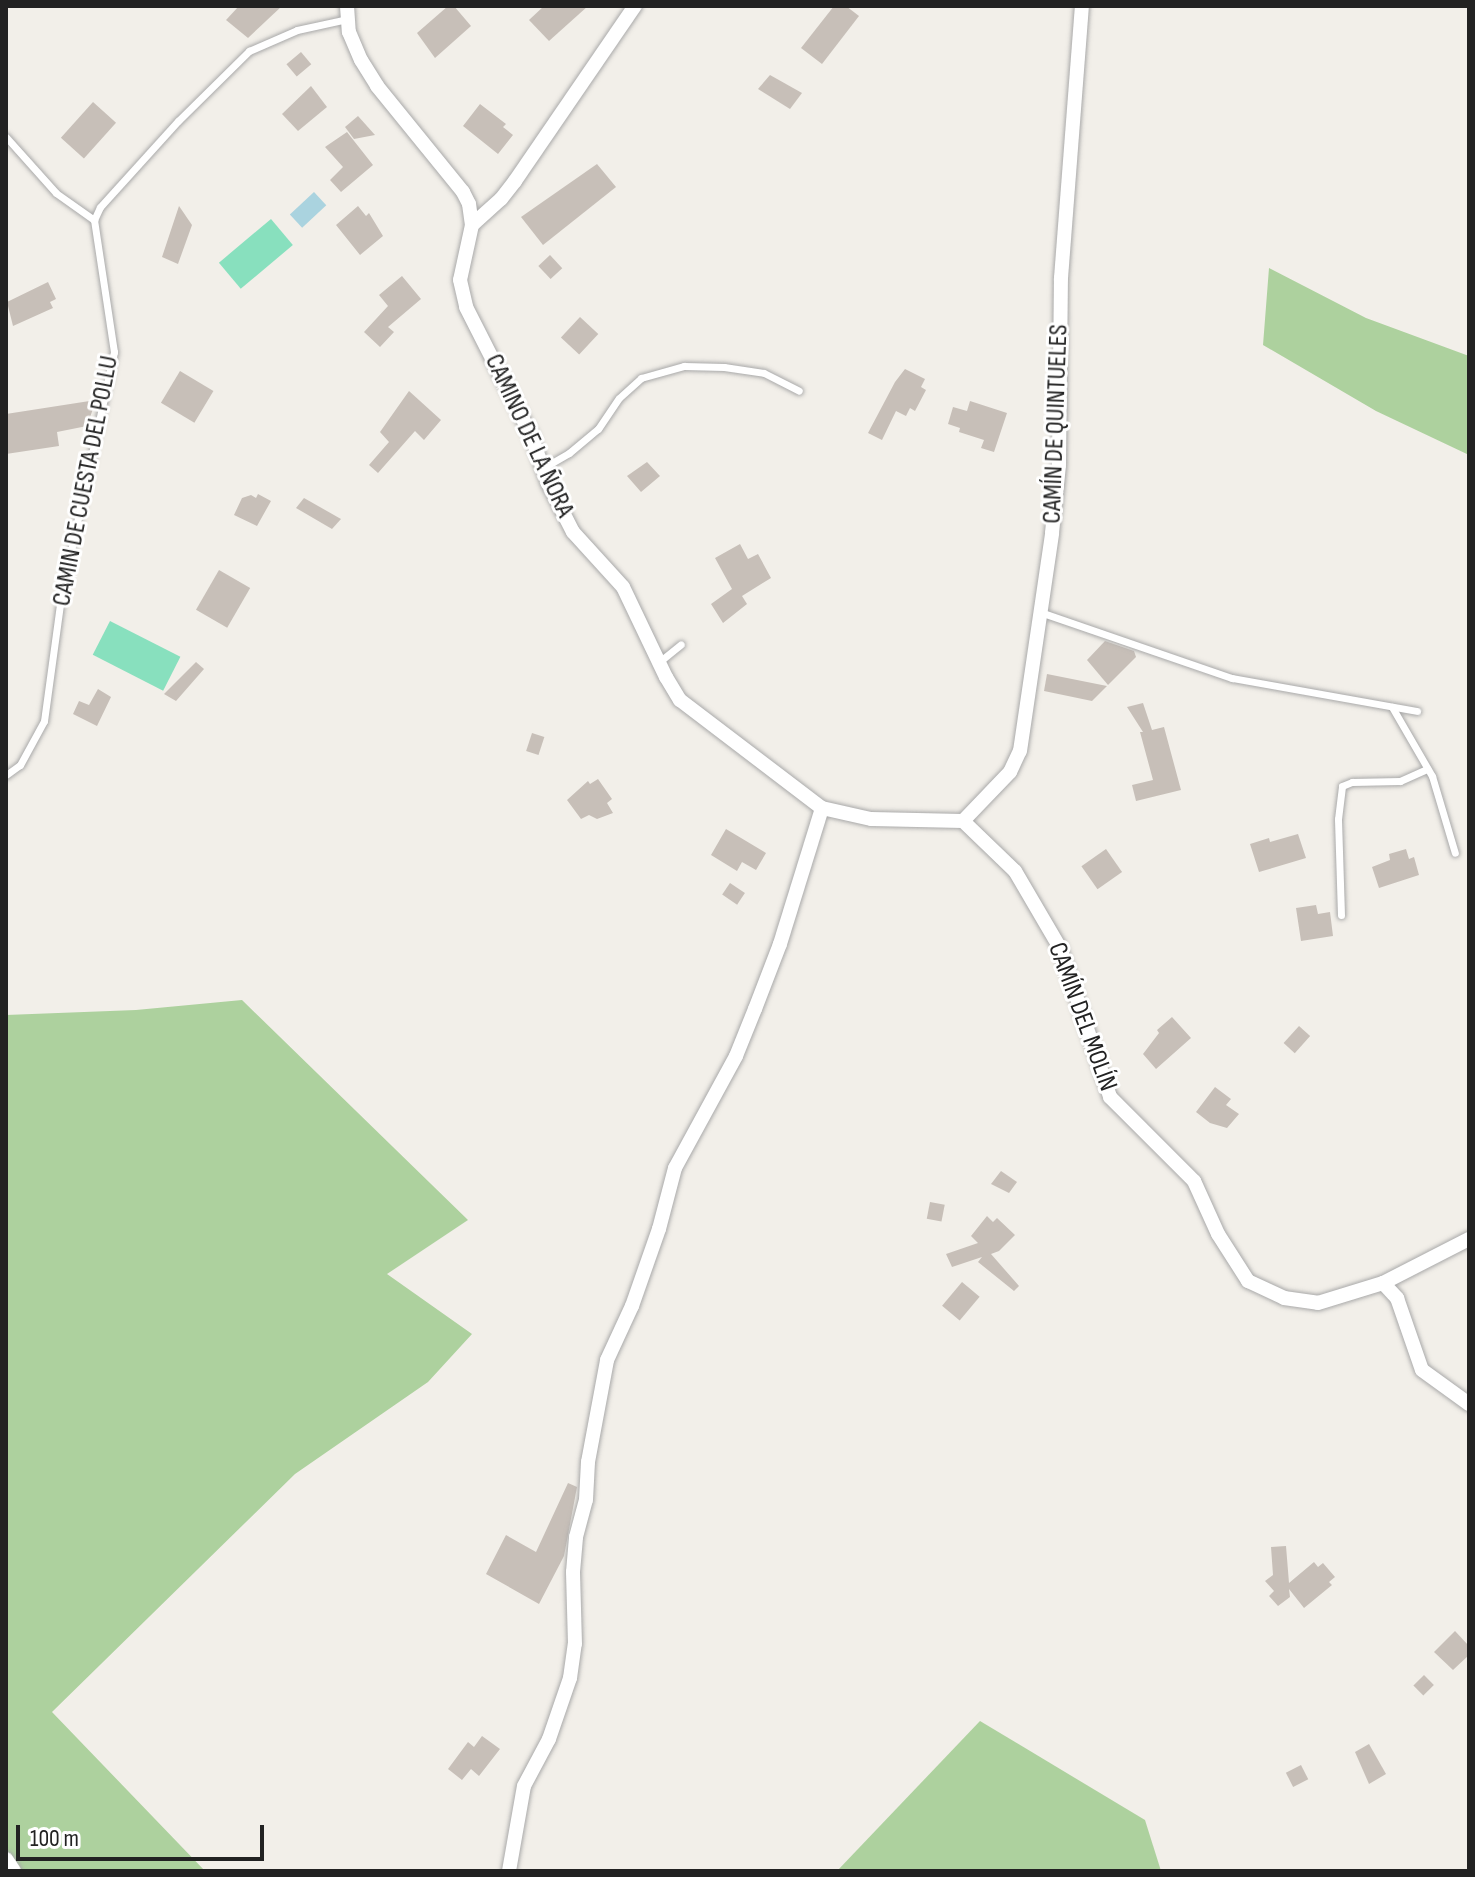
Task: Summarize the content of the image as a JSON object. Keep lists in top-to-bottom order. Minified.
{"streets":{"street":["CAMÍN DE QUINTUELES","CAMINO DE LA ÑORA","CAMÍN DEL MOLÍN"],"lane":["CAMIN DE CUESTA DEL POLLU"]},"crossings":[["CAMÍN DE QUINTUELES","CAMÍN DEL MOLÍN"]],"scale_bar":"100 m"}
